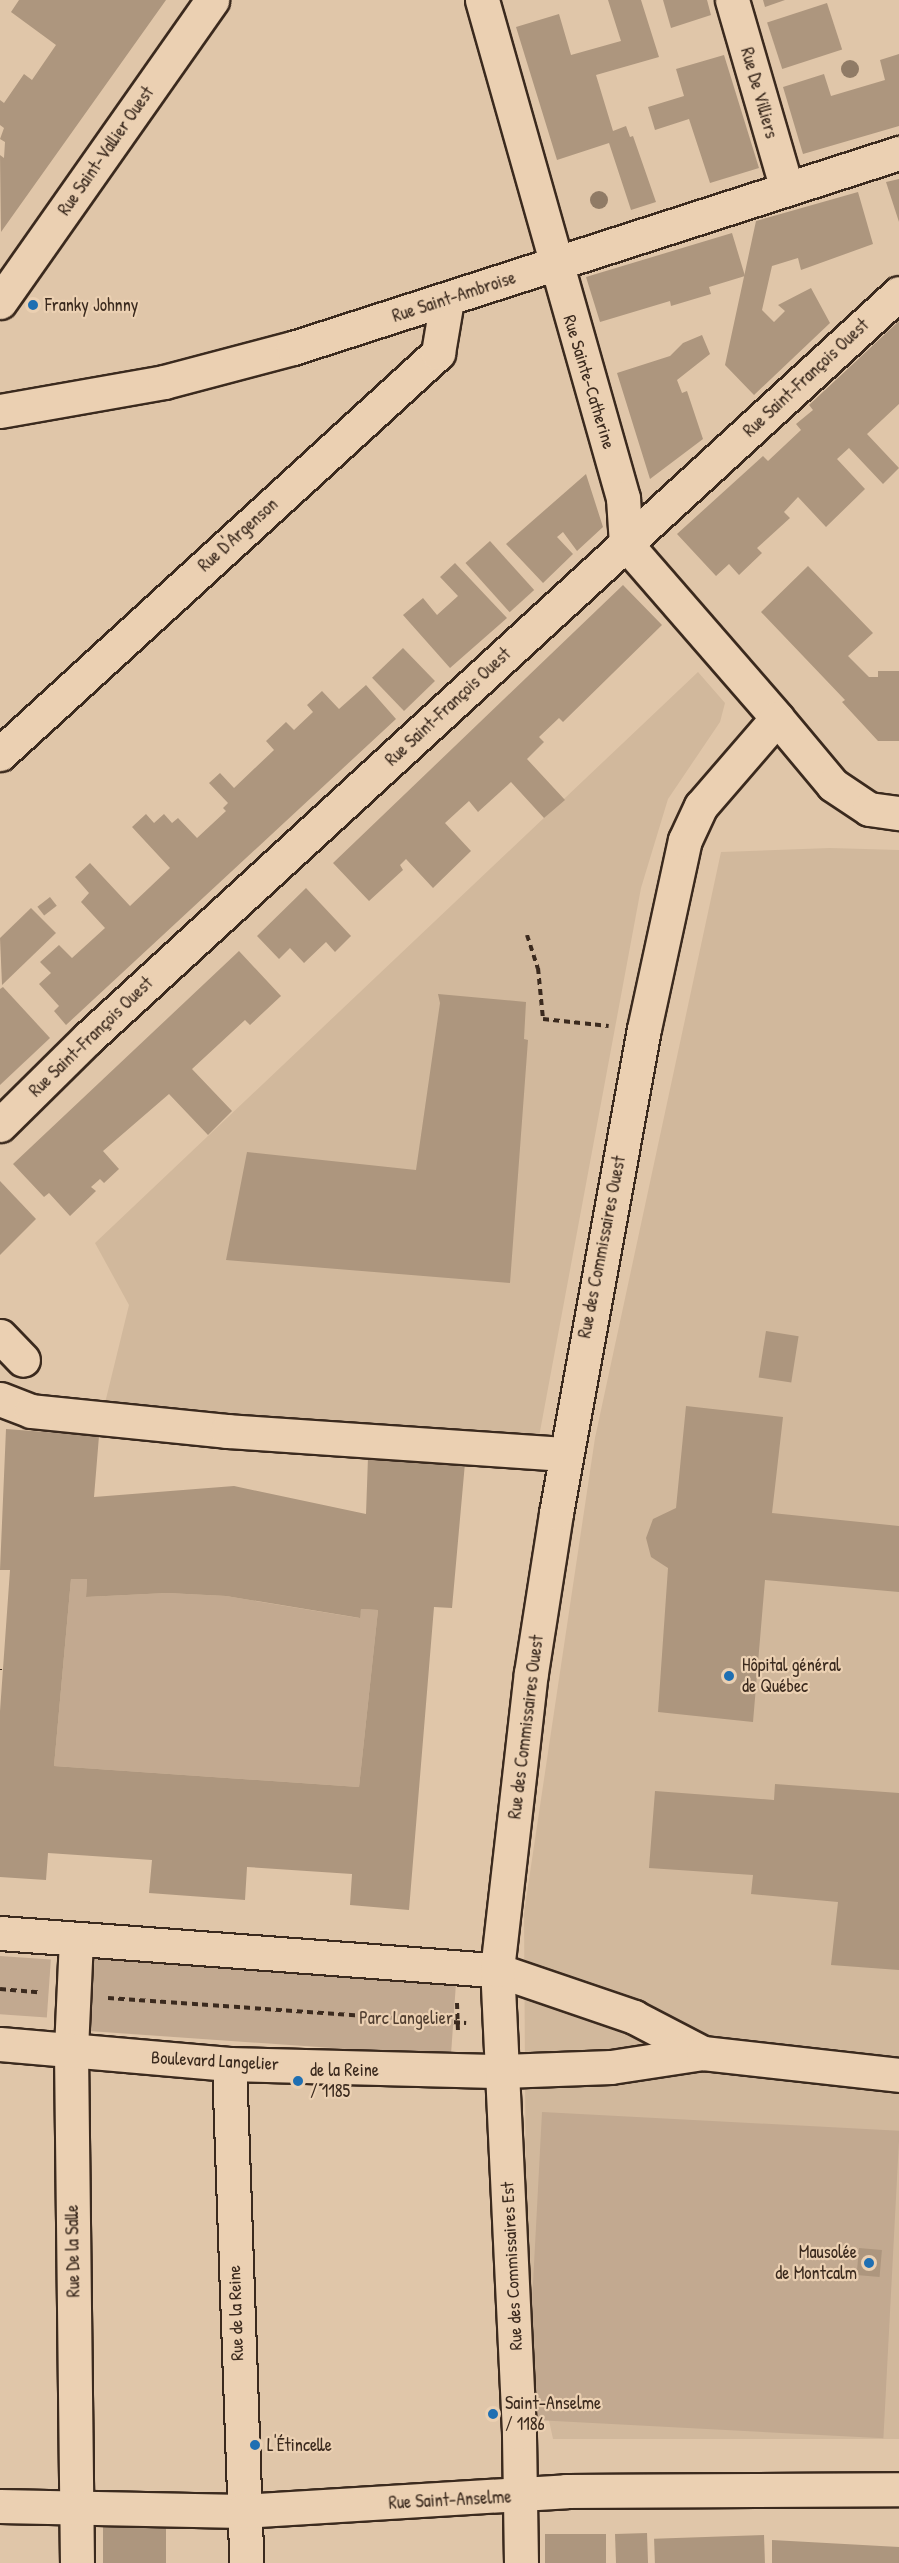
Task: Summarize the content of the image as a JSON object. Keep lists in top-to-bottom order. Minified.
{"streets":{"street":["Rue De Villiers","Rue Saint-Vallier Ouest","Rue Saint-Ambroise","Rue Saint-François Ouest","Rue Sainte-Catherine","Rue D'Argenson","Rue des Commissaires Ouest","Boulevard Langelier","Rue De la Salle","Rue des Commissaires Est","Rue de la Reine","Rue Saint-Anselme"]},"crossings":[["Rue De Villiers","Rue Saint-Ambroise"],["Rue Saint-Ambroise","Rue Sainte-Catherine"],["Rue Saint-Ambroise","Rue D'Argenson"],["Rue Saint-François Ouest","Rue Sainte-Catherine"],["Rue des Commissaires Ouest","Rue des Commissaires Est"],["Boulevard Langelier","Rue De la Salle"],["Boulevard Langelier","Rue des Commissaires Est"],["Boulevard Langelier","Rue de la Reine"],["Rue De la Salle","Rue Saint-Anselme"],["Rue des Commissaires Est","Rue Saint-Anselme"],["Rue de la Reine","Rue Saint-Anselme"]],"parks":["Parc Langelier"],"places":["Franky Johnny","Hôpital général de Québec","de la Reine / 1185","Mausolée de Montcalm","Saint-Anselme / 1186","L'Étincelle"]}
